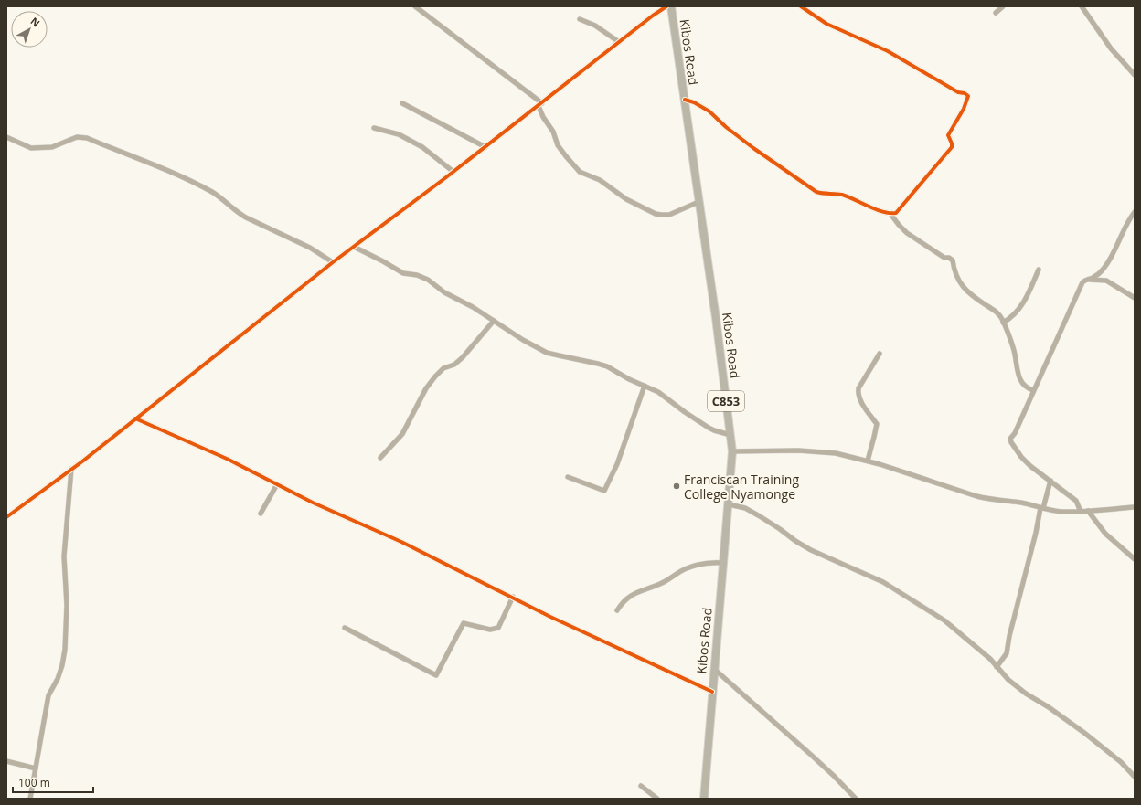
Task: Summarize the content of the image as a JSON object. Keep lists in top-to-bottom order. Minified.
{"streets":{"main road":["Kibos Road","C853"]},"places":["Franciscan Training College Nyamonge"],"scale_bar":"100 m","north":"top right"}
